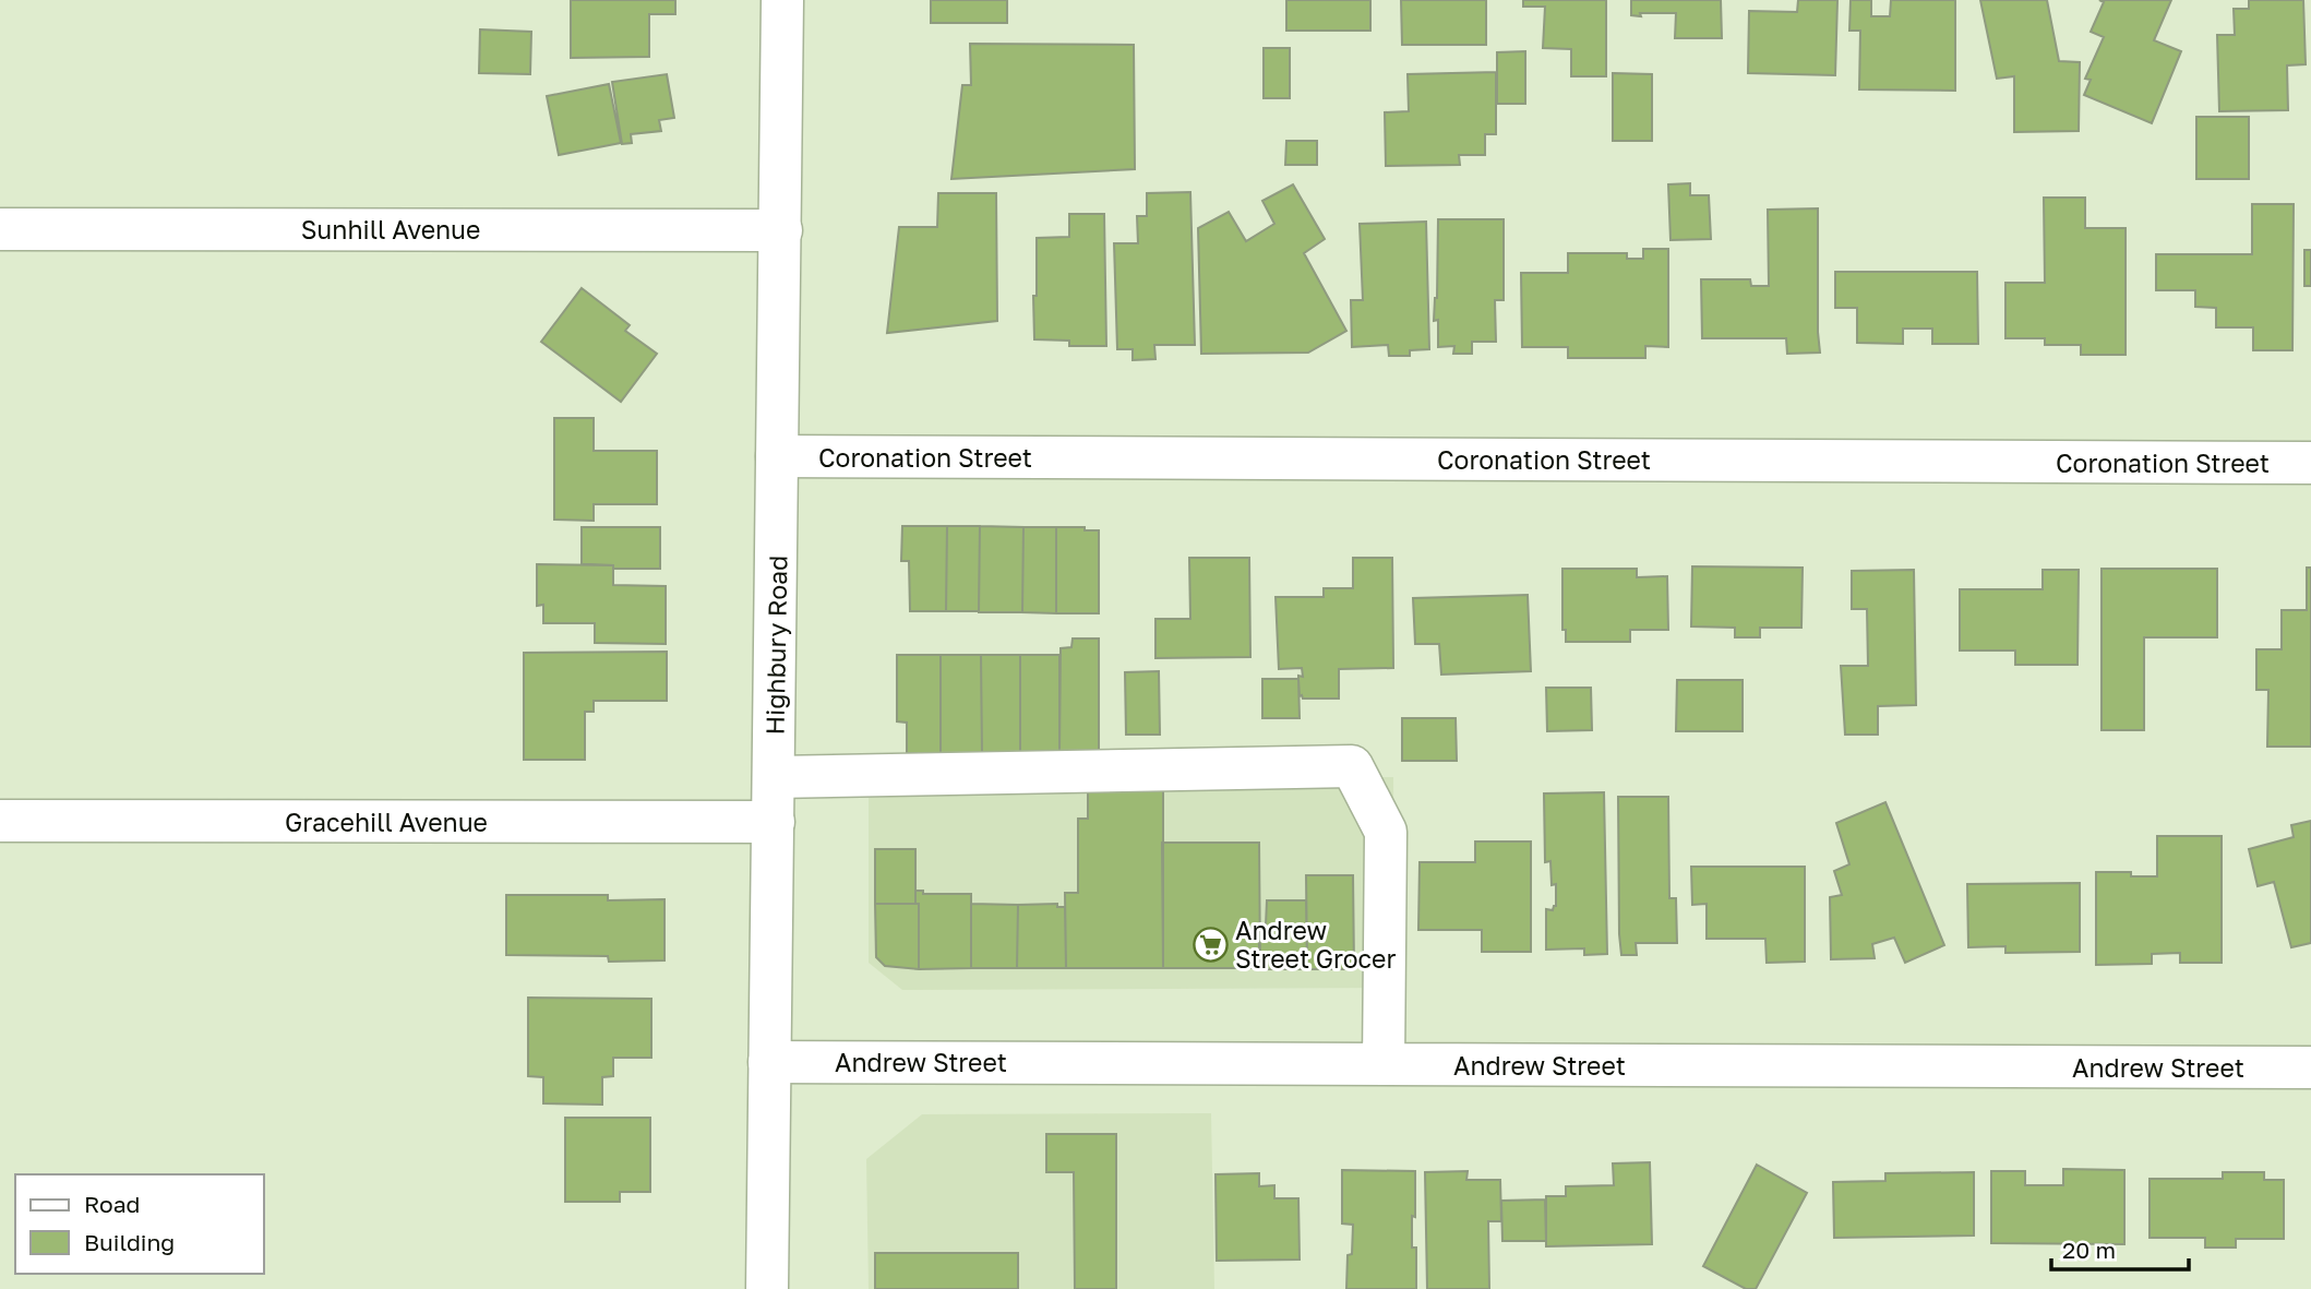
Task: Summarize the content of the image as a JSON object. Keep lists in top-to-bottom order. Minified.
{"streets":{"street":["Sunhill Avenue","Coronation Street","Highbury Road","Gracehill Avenue","Andrew Street"]},"crossings":[["Sunhill Avenue","Highbury Road"],["Coronation Street","Highbury Road"],["Highbury Road","Gracehill Avenue"],["Highbury Road","Andrew Street"]],"places":{"supermarket":["Andrew Street Grocer"]},"legend":["Road","Building"],"scale_bar":"20 m"}
